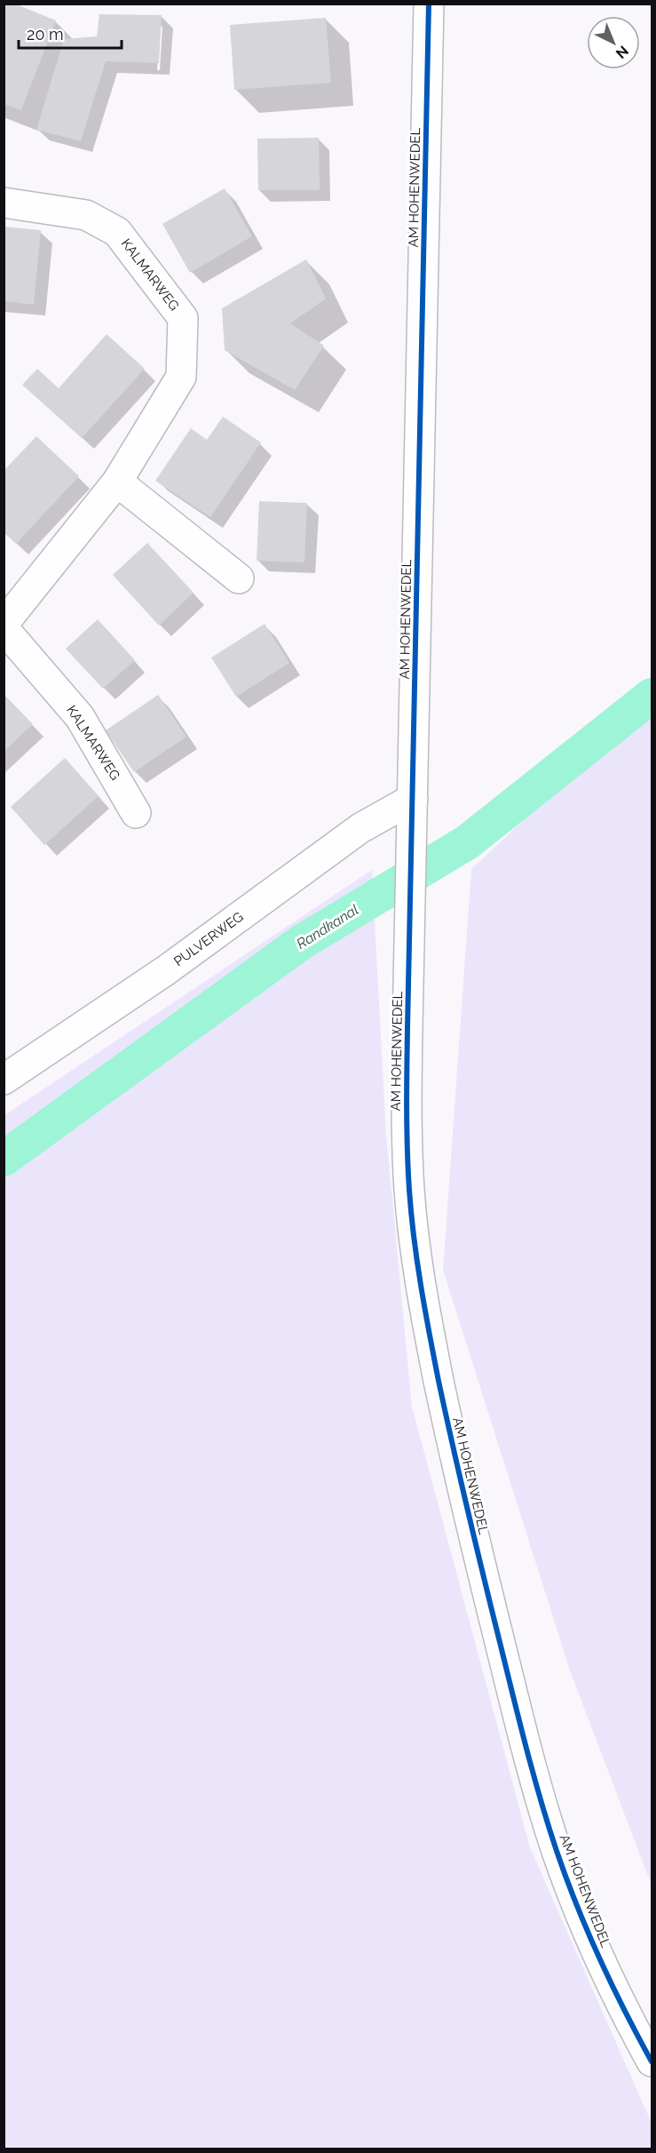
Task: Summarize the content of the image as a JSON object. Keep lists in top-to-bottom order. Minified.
{"streets":{"street":["AM HOHENWEDEL","KALMARWEG","PULVERWEG"]},"crossings":[["AM HOHENWEDEL","PULVERWEG"]],"water":["Randkanal"],"scale_bar":"20 m","north":"bottom right"}
